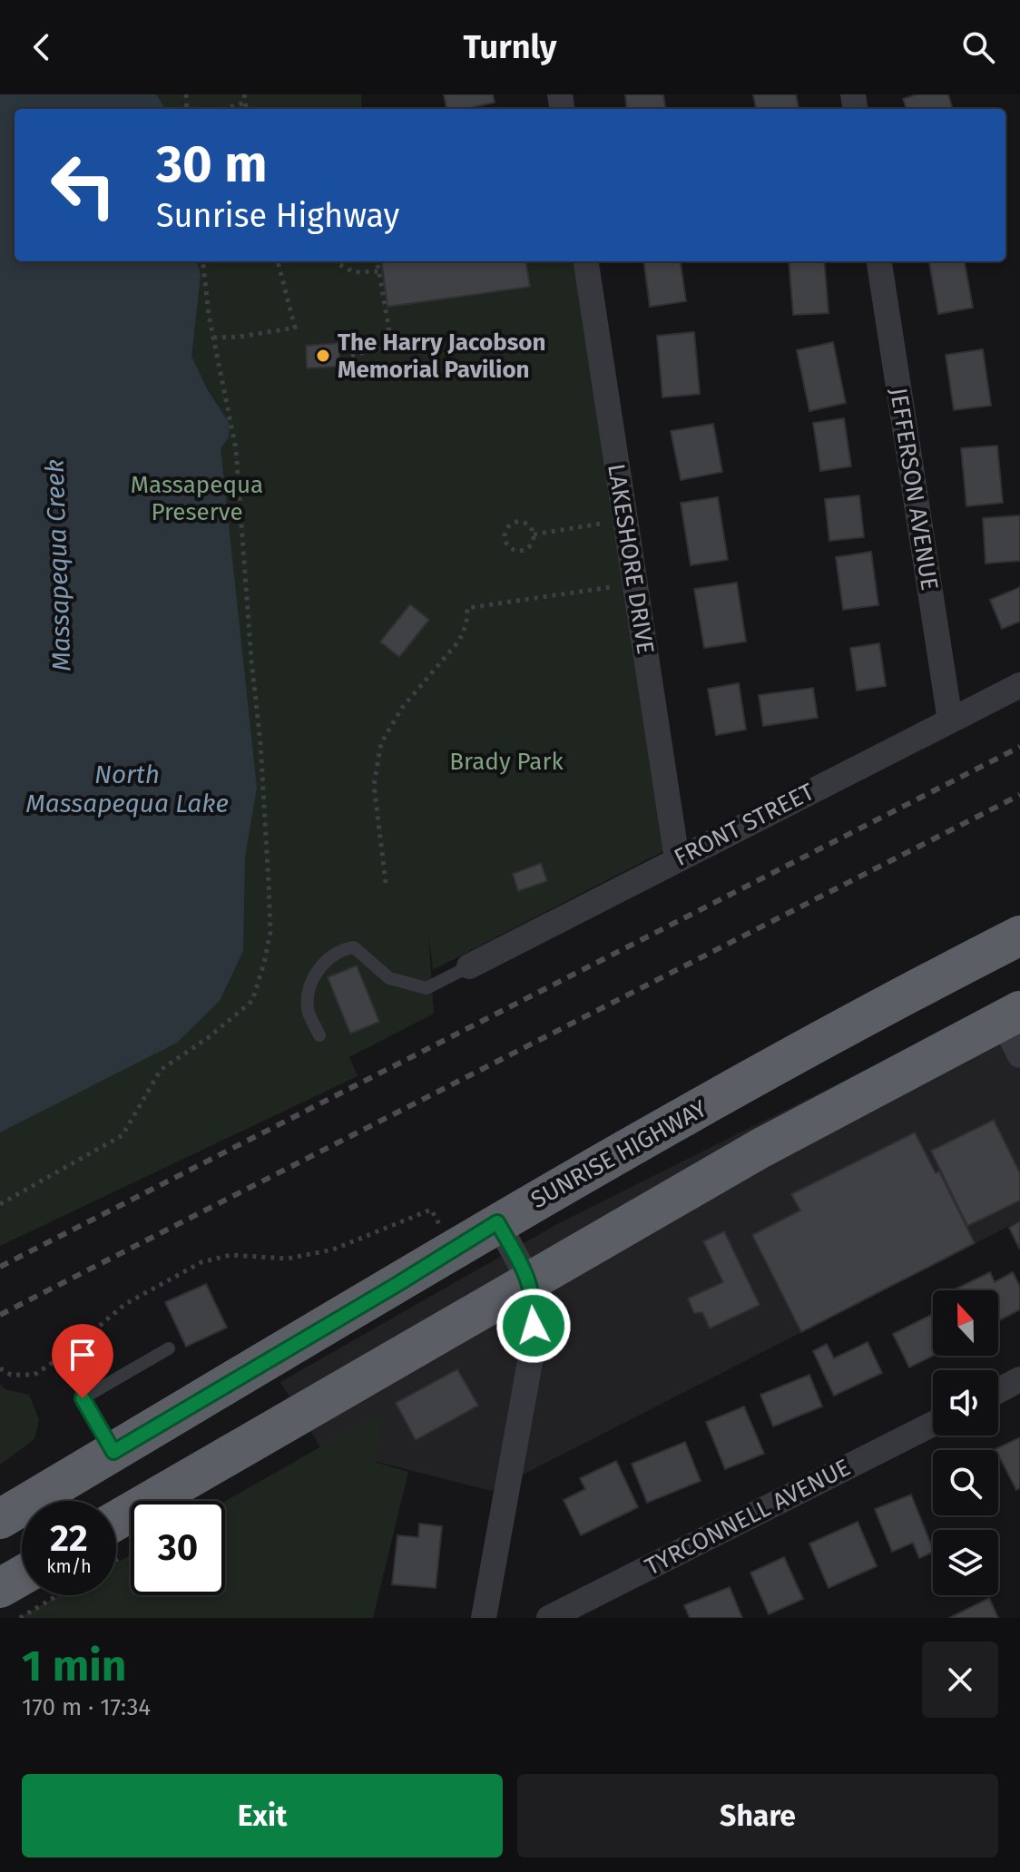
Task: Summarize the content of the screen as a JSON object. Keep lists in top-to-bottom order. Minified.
{"streets":{"highway":["SUNRISE HIGHWAY"],"street":["JEFFERSON AVENUE","LAKESHORE DRIVE","FRONT STREET","TYRCONNELL AVENUE"]},"crossings":[["JEFFERSON AVENUE","FRONT STREET"],["LAKESHORE DRIVE","FRONT STREET"]],"water":["Massapequa Creek","North Massapequa Lake"],"parks":["Massapequa Preserve","Brady Park"],"places":["The Harry Jacobson Memorial Pavilion"],"north":"top","page":{"header":"Turnly","turn":["30 m","Sunrise Highway"],"speed":"22 km/h","limit":"30","heading":["1 min","170 m · 17:34"],"buttons":["Exit","Share"]}}
